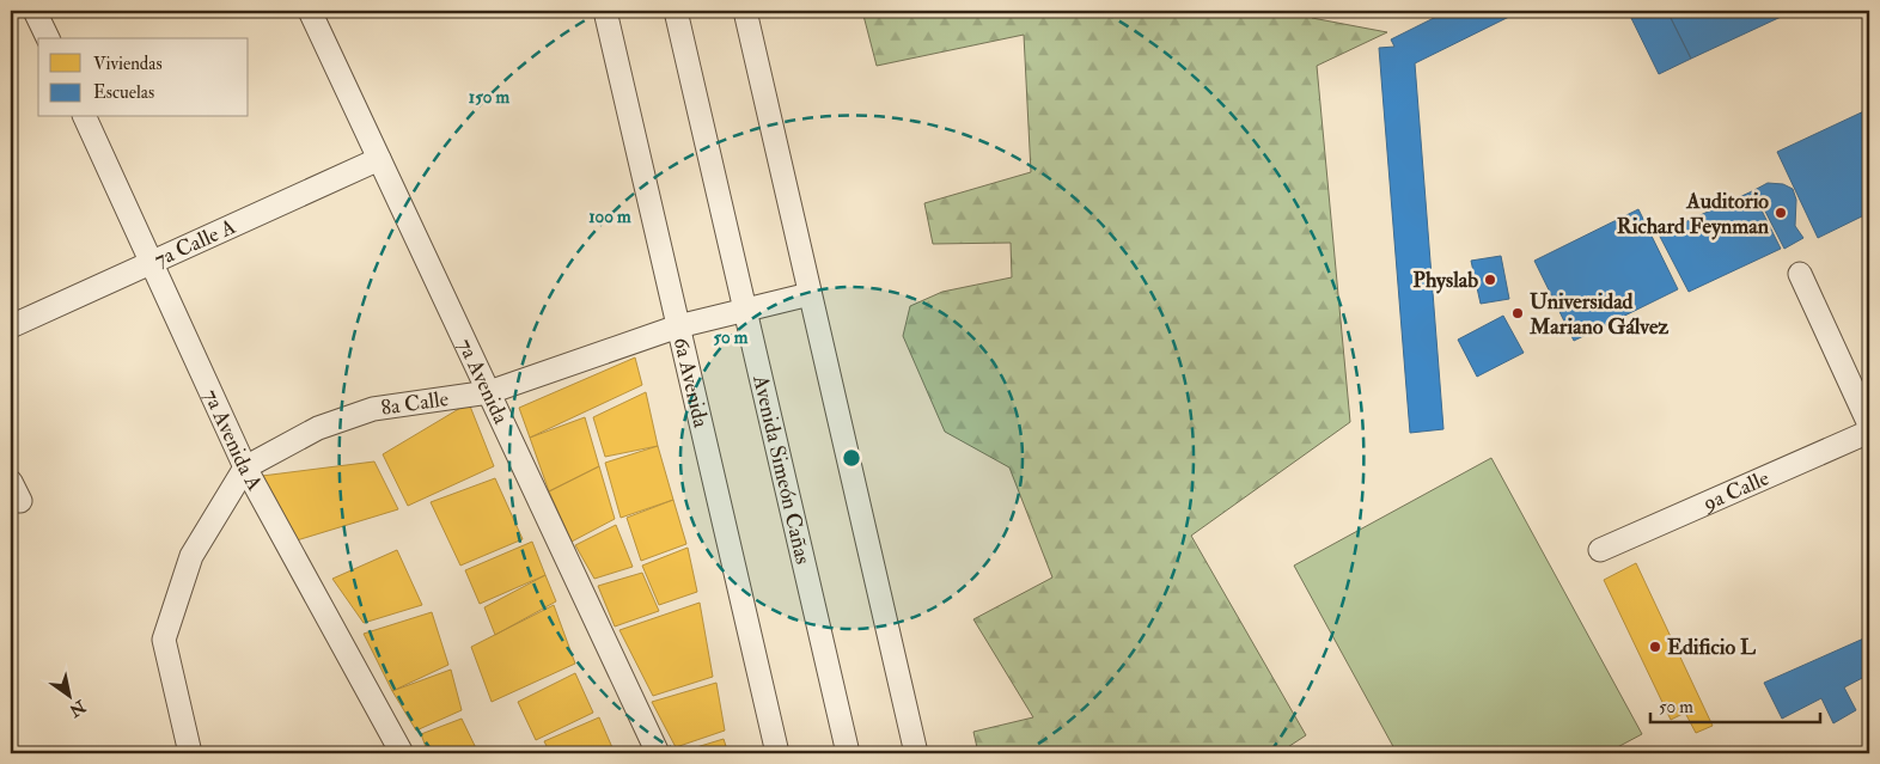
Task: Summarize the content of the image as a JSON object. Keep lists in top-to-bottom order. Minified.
{"streets":{"street":["7a Calle A","7a Avenida","6a Avenida","8a Calle","7a Avenida A","Avenida Simeón Cañas","9a Calle"]},"crossings":[["7a Calle A","7a Avenida"],["7a Calle A","7a Avenida A"],["7a Avenida","8a Calle"],["6a Avenida","8a Calle"],["8a Calle","7a Avenida A"],["8a Calle","Avenida Simeón Cañas"]],"places":["Auditorio Richard Feynman","Physlab","Universidad Mariano Gálvez","Edificio L"],"legend":["Viviendas","Escuelas"],"scale_bar":"50 m","north":"bottom right","rings":["150 m","100 m","50 m"]}
